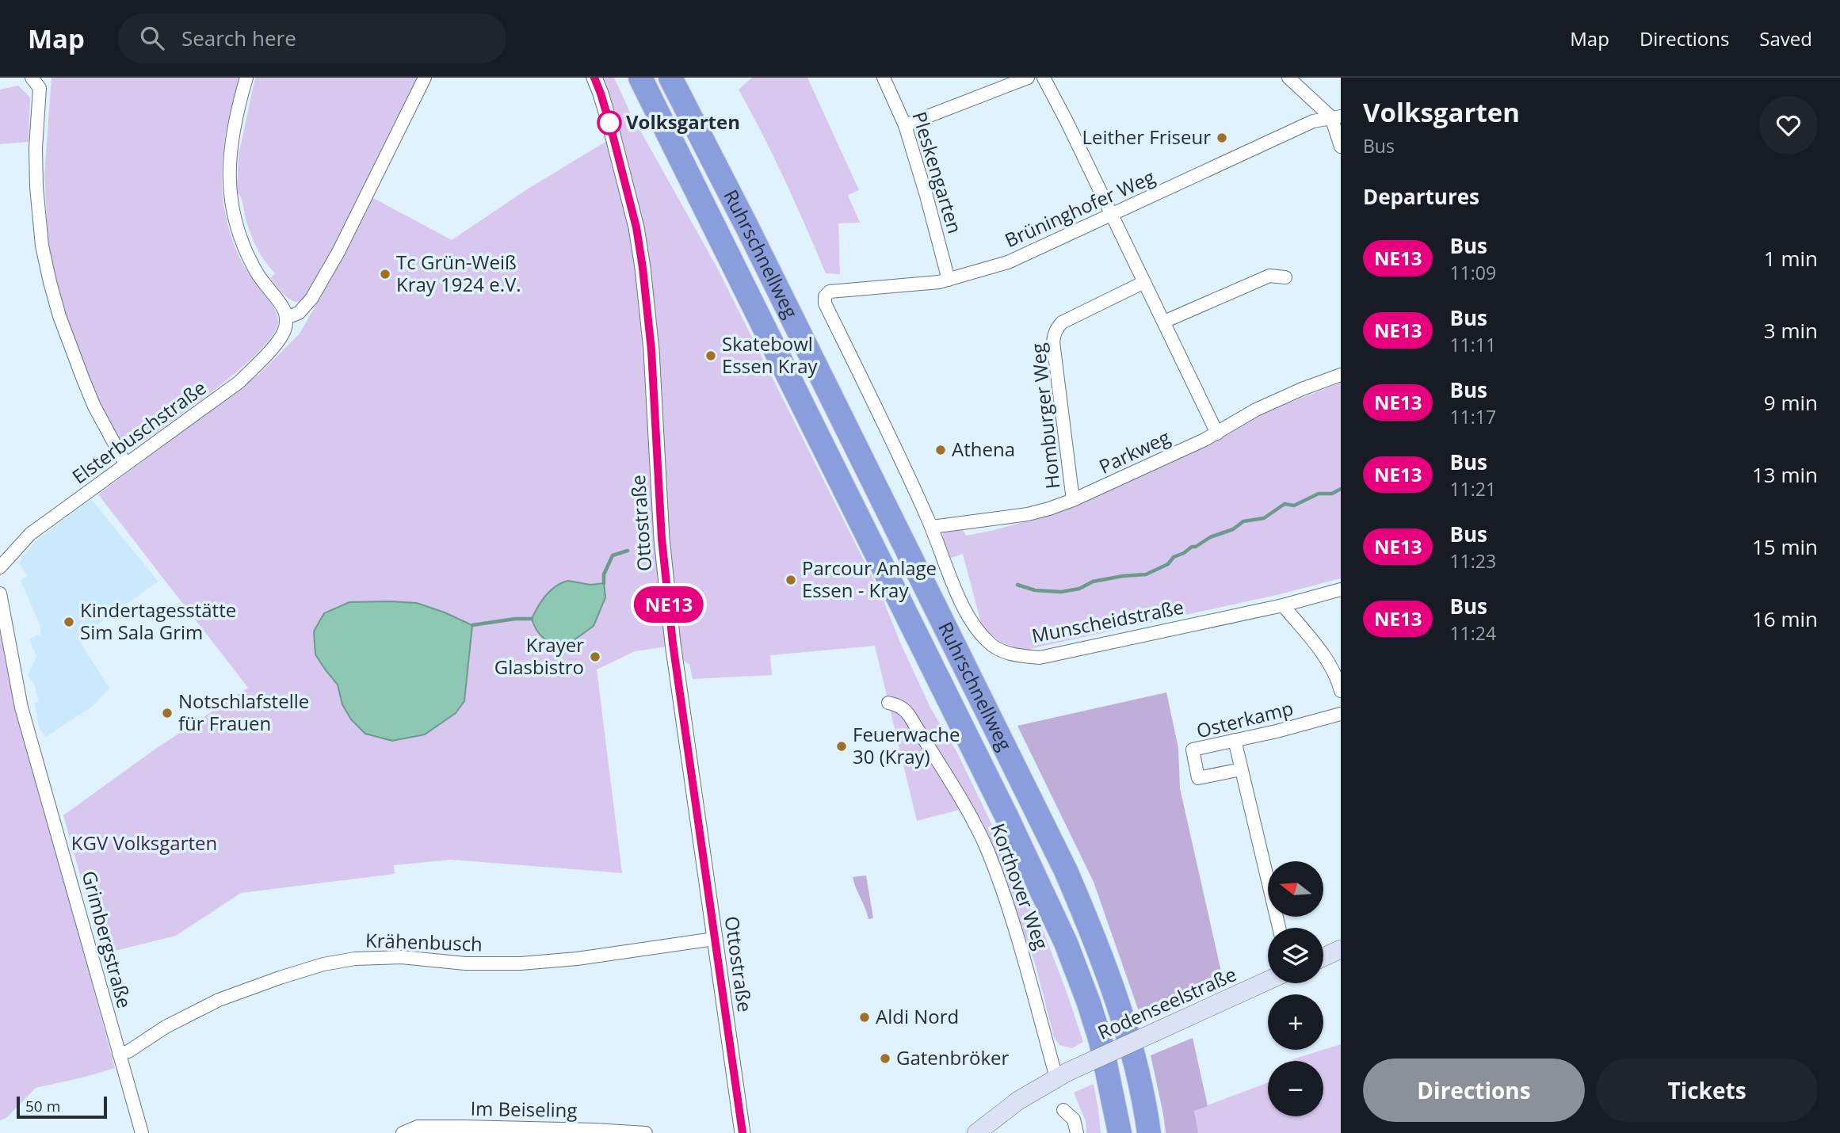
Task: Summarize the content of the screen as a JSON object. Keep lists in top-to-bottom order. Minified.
{"streets":{"highway":["Ruhrschnellweg"],"main road":["Rodenseelstraße"],"street":["Pleskengarten","Brüninghofer Weg","Homburger Weg","Elsterbuschstraße","Parkweg","Ottostraße","Munscheidstraße","Osterkamp","Korthover Weg","Grimbergstraße","Krähenbusch","Im Beiseling"]},"crossings":[["Pleskengarten","Brüninghofer Weg"],["Brüninghofer Weg","Munscheidstraße"],["Homburger Weg","Parkweg"],["Parkweg","Munscheidstraße"],["Ottostraße","Krähenbusch"],["Korthover Weg","Rodenseelstraße"],["Grimbergstraße","Krähenbusch"]],"parks":["KGV Volksgarten"],"places":["Volksgarten","Leither Friseur","Tc Grün-Weiß Kray 1924 e.V.","Skatebowl Essen Kray","Athena","Parcour Anlage Essen - Kray","Kindertagesstätte Sim Sala Grim","Krayer Glasbistro","Notschlafstelle für Frauen","Feuerwache 30 (Kray)","Aldi Nord","Gatenbröker"],"lines":["bus line NE13"],"scale_bar":"50 m","north":"left","page":{"header":"Map","search":"Search here","nav":["Map","Directions","Saved"],"on_map":"NE13","heading":[["Volksgarten","Bus"],"Departures"],"list":[{"mark":"NE13","name":"Bus","note":"11:09","value":"1 min"},{"mark":"NE13","name":"Bus","note":"11:11","value":"3 min"},{"mark":"NE13","name":"Bus","note":"11:17","value":"9 min"},{"mark":"NE13","name":"Bus","note":"11:21","value":"13 min"},{"mark":"NE13","name":"Bus","note":"11:23","value":"15 min"},{"mark":"NE13","name":"Bus","note":"11:24","value":"16 min"}],"map_buttons":["+","−"],"buttons":["Directions","Tickets"],"scale":"50 m"}}
